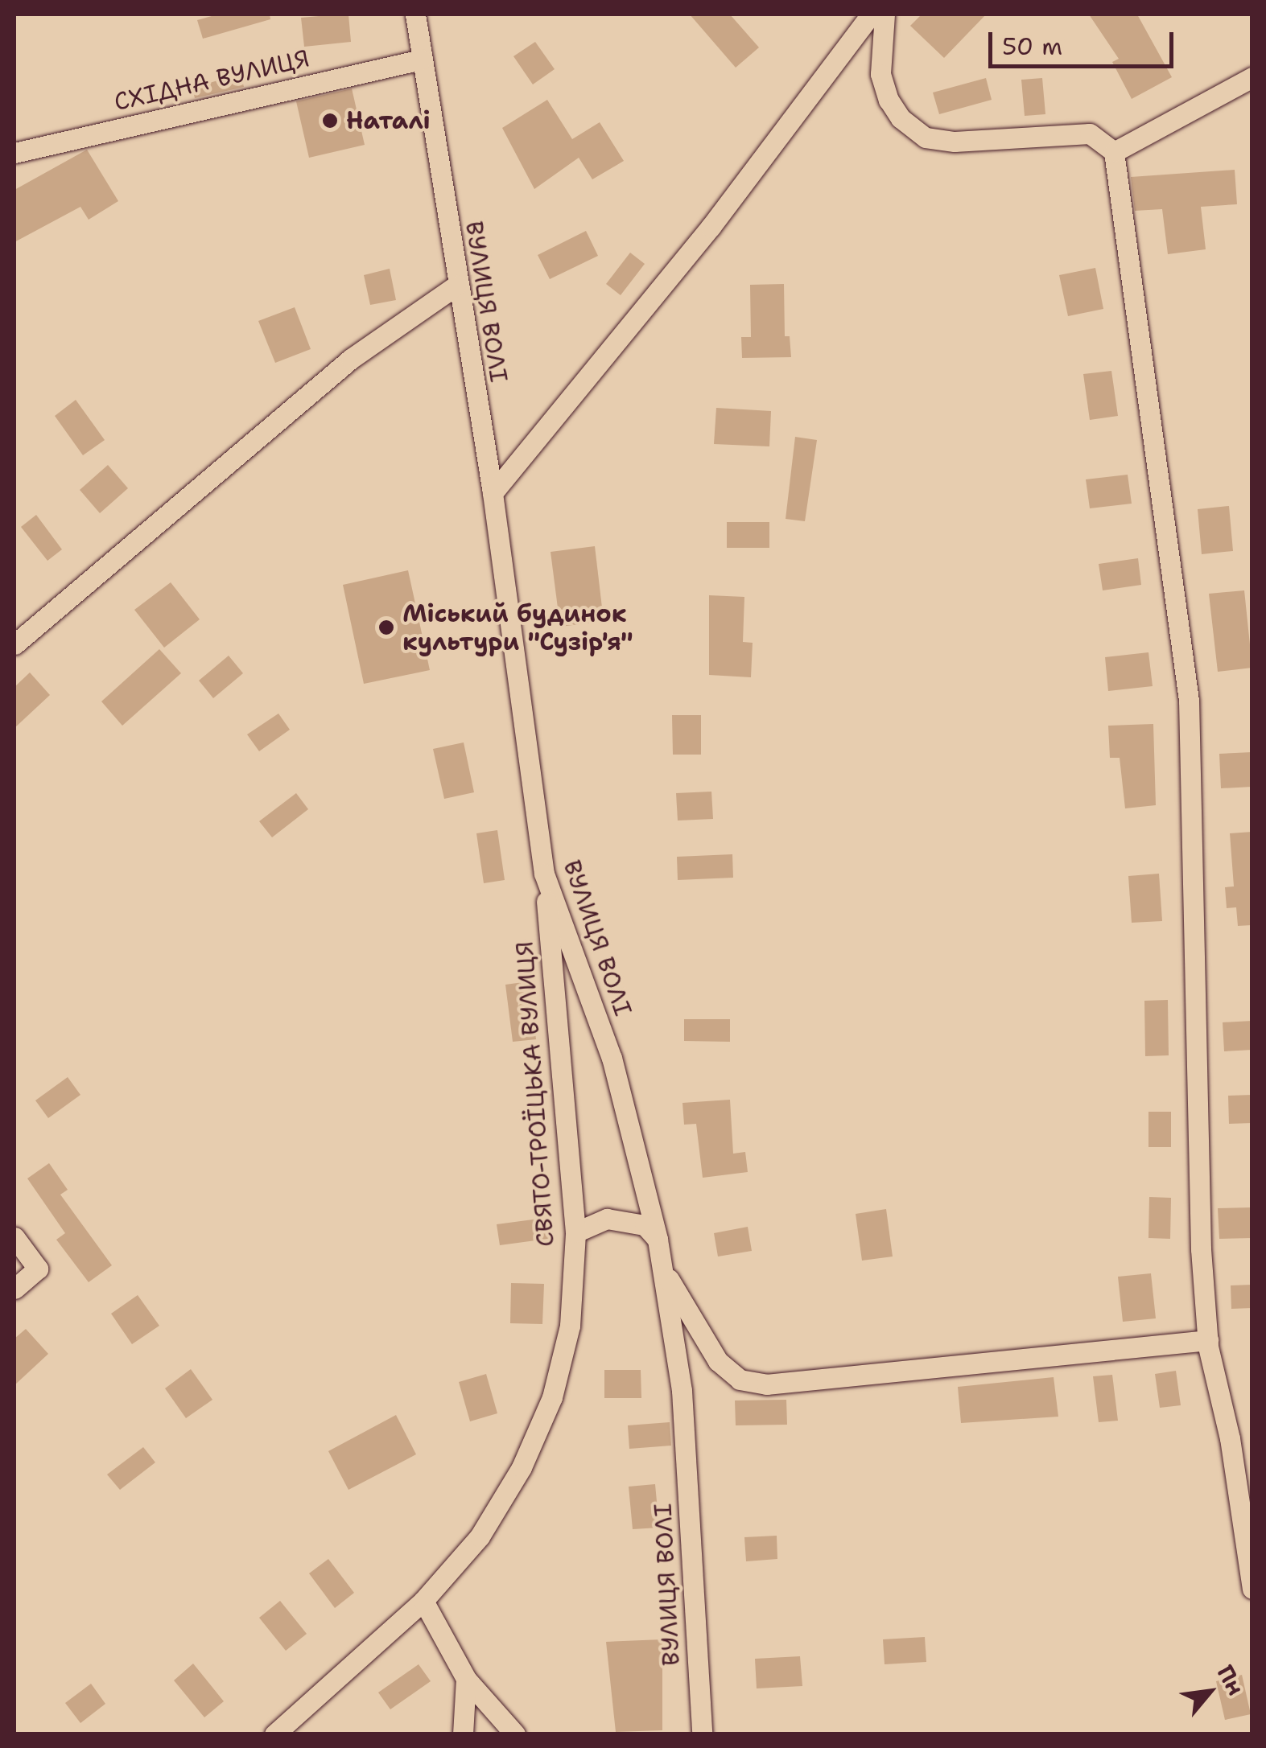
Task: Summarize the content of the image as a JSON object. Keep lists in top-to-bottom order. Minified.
{"streets":{"street":["СХІДНА ВУЛИЦЯ","ВУЛИЦЯ ВОЛІ","СВЯТО-ТРОЇЦЬКА ВУЛИЦЯ"]},"crossings":[["СХІДНА ВУЛИЦЯ","ВУЛИЦЯ ВОЛІ"],["ВУЛИЦЯ ВОЛІ","СВЯТО-ТРОЇЦЬКА ВУЛИЦЯ"]],"places":["Наталі","Міський будинок культури \"Сузір'я\""],"scale_bar":"50 m","north":"top right"}
